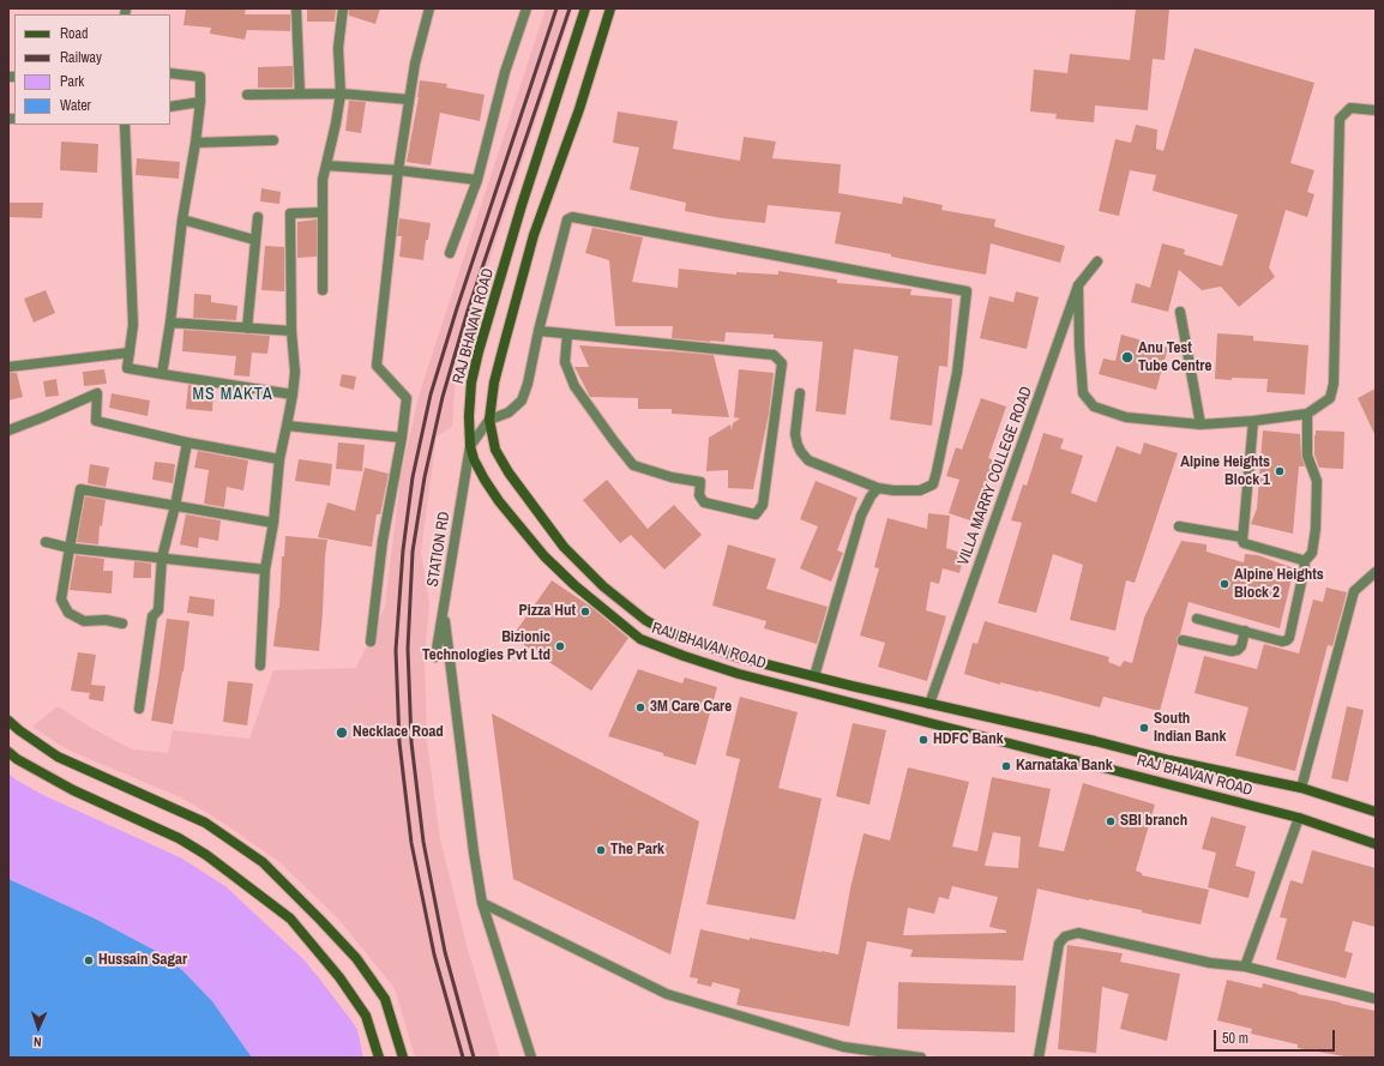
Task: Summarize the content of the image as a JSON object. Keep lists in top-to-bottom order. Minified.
{"streets":{"main road":["RAJ BHAVAN ROAD"],"street":["VILLA MARRY COLLEGE ROAD","STATION RD"]},"crossings":[["RAJ BHAVAN ROAD","VILLA MARRY COLLEGE ROAD"],["RAJ BHAVAN ROAD","STATION RD"]],"districts":["MS MAKTA"],"places":["Anu Test Tube Centre","Alpine Heights Block 1","Alpine Heights Block 2","Pizza Hut","Bizionic Technologies Pvt Ltd","3M Care Care","South Indian Bank","Necklace Road","HDFC Bank","Karnataka Bank","SBI branch","The Park","Hussain Sagar"],"legend":["Road","Railway","Park","Water"],"scale_bar":"50 m","north":"bottom"}
